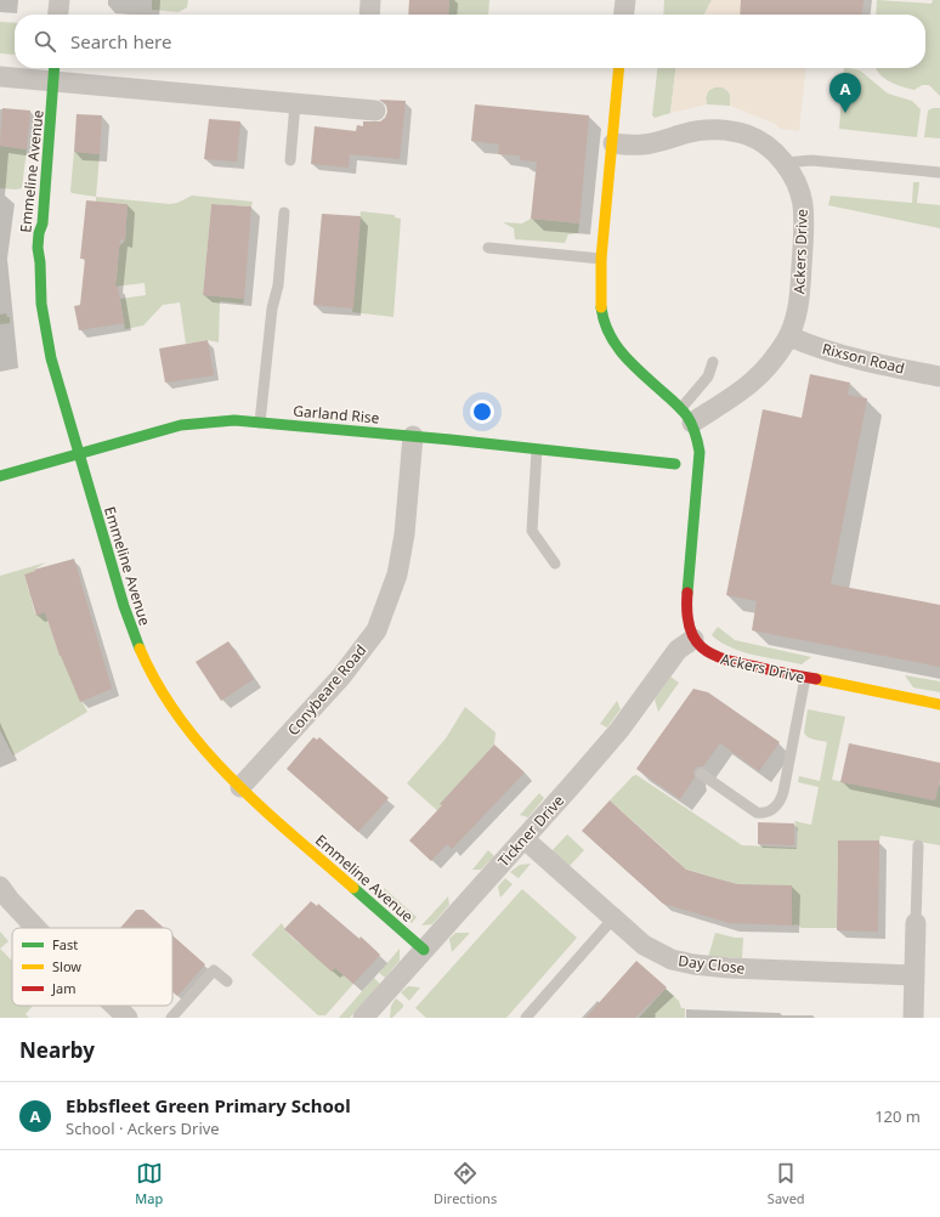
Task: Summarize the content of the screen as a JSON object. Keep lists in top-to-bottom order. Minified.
{"streets":{"street":["Emmeline Avenue","Ackers Drive","Rixson Road","Garland Rise","Conybeare Road","Tickner Drive","Day Close"]},"crossings":[["Emmeline Avenue","Garland Rise"],["Emmeline Avenue","Conybeare Road"],["Emmeline Avenue","Tickner Drive"],["Ackers Drive","Rixson Road"],["Ackers Drive","Tickner Drive"],["Garland Rise","Conybeare Road"],["Tickner Drive","Day Close"]],"legend":["Fast","Slow","Jam"],"page":{"search":"Search here","pins":"A","heading":"Nearby","list":[{"mark":"A","name":"Ebbsfleet Green Primary School","note":"School · Ackers Drive","value":"120 m"}],"nav":["Map","Directions","Saved"]}}
